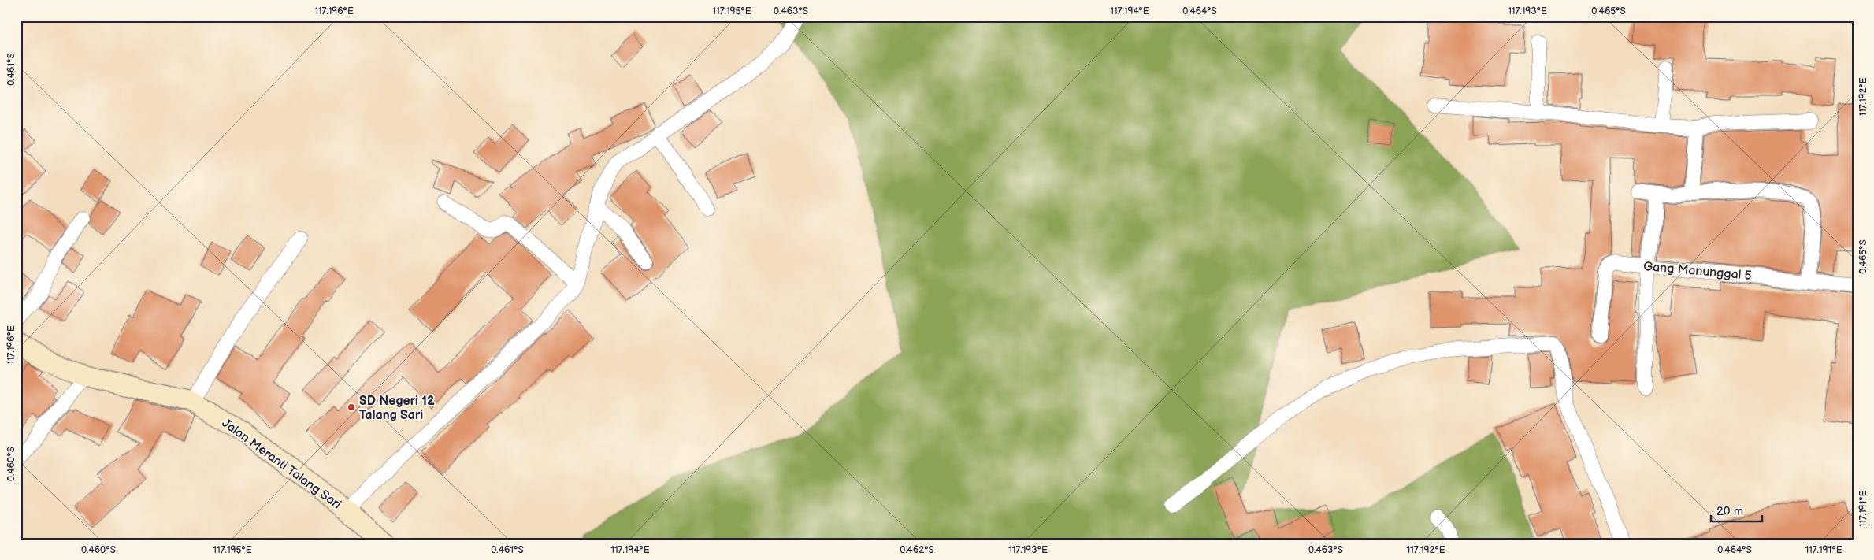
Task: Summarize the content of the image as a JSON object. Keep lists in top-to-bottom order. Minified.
{"streets":{"street":["Gang Manunggal 5","Jalan Meranti Talang Sari"]},"places":["SD Negeri 12 Talang Sari"],"scale_bar":"20 m","coordinates":["117.196°E","117.195°E","0.463°S","117.194°E","0.464°S","117.193°E","0.465°S","0.461°S","117.192°E","0.460°S","117.191°E","0.462°S"]}
